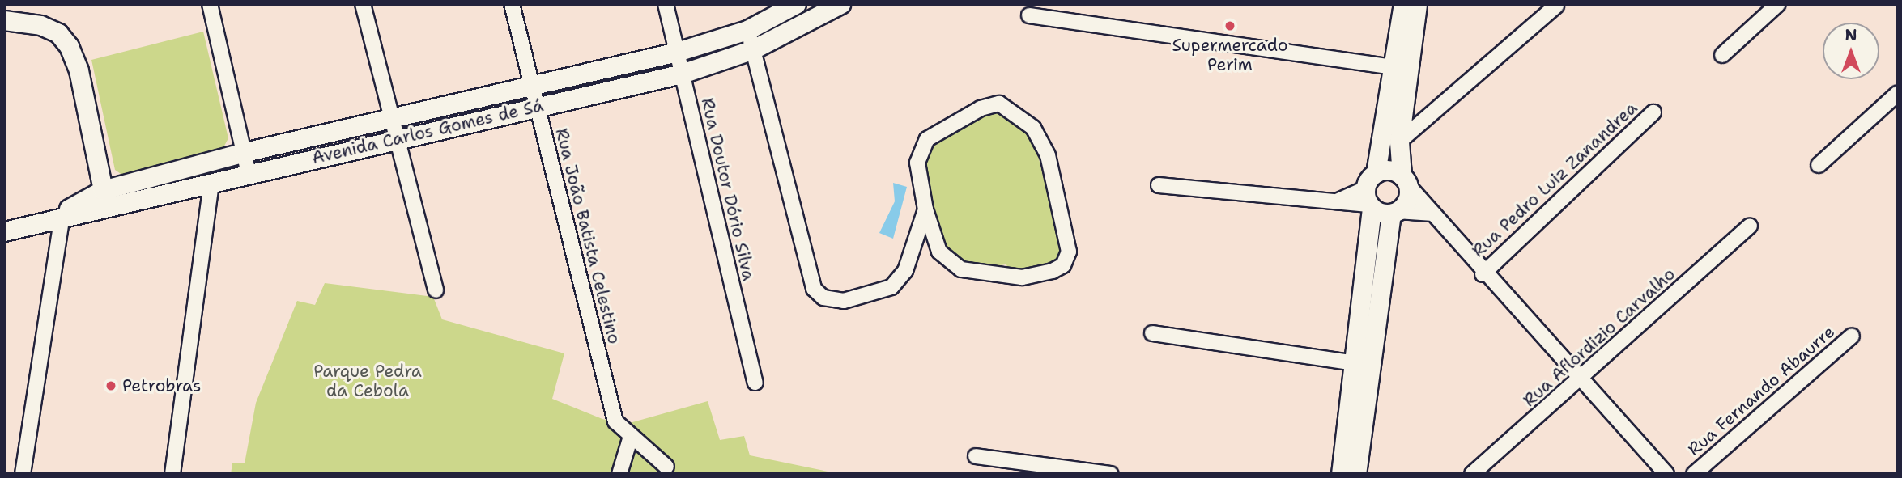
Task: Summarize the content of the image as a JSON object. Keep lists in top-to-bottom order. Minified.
{"streets":{"street":["Avenida Carlos Gomes de Sá","Rua Pedro Luiz Zanandrea","Rua Doutor Dório Silva","Rua João Batista Celestino","Rua Aflordizio Carvalho","Rua Fernando Abaurre"]},"crossings":[["Avenida Carlos Gomes de Sá","Rua Doutor Dório Silva"],["Avenida Carlos Gomes de Sá","Rua João Batista Celestino"]],"parks":["Parque Pedra da Cebola"],"places":["Supermercado Perim","Petrobras"],"north":"top"}
